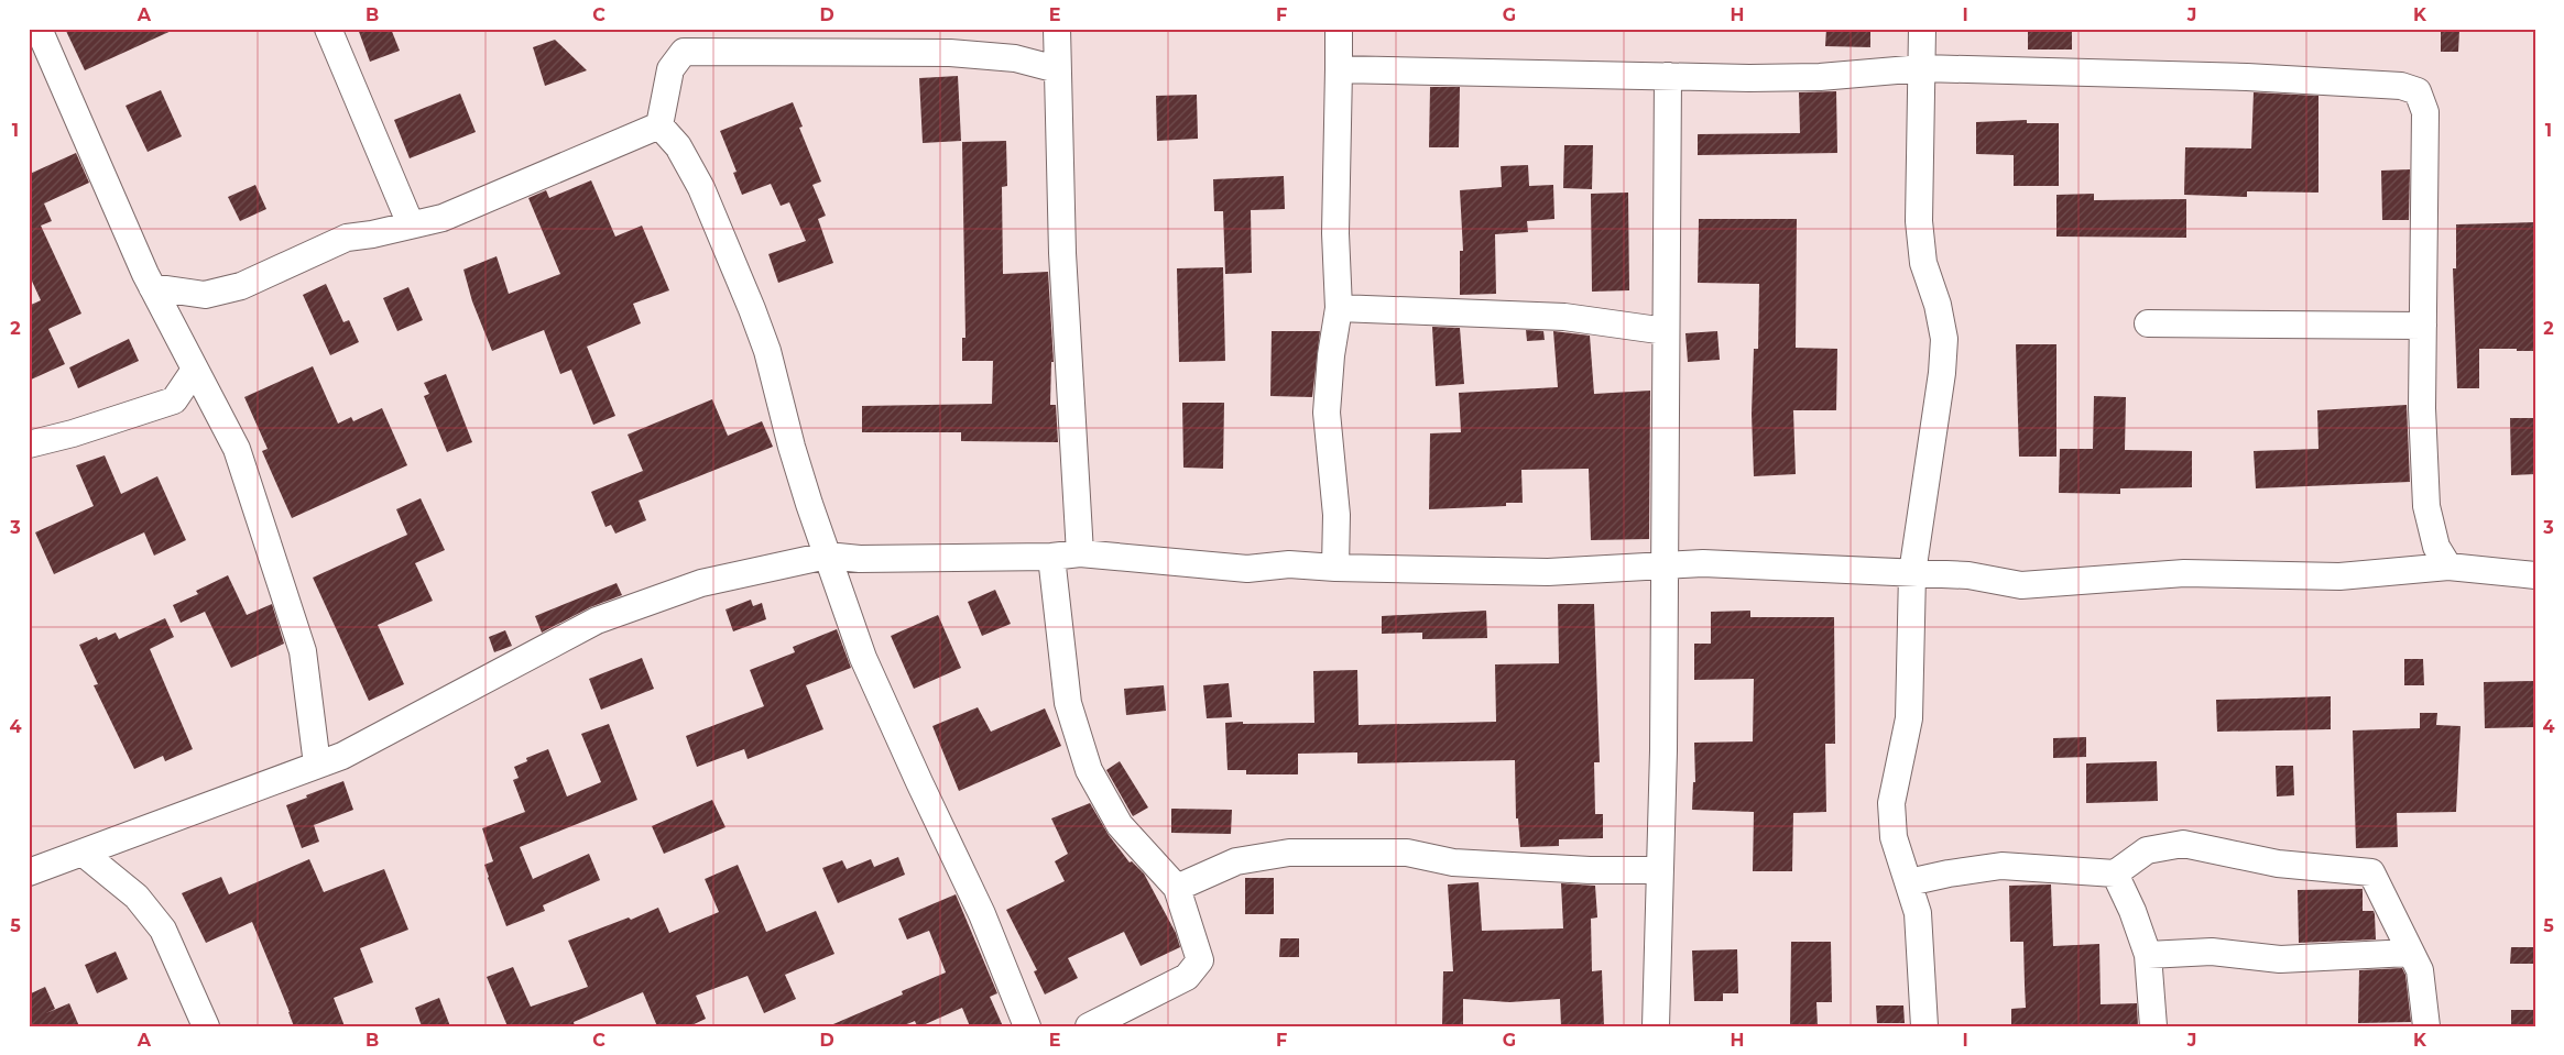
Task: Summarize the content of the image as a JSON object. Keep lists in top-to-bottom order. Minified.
{"grid":{"columns":["A","B","C","D","E","F","G","H","I","J","K"],"rows":["1","2","3","4","5"]}}
